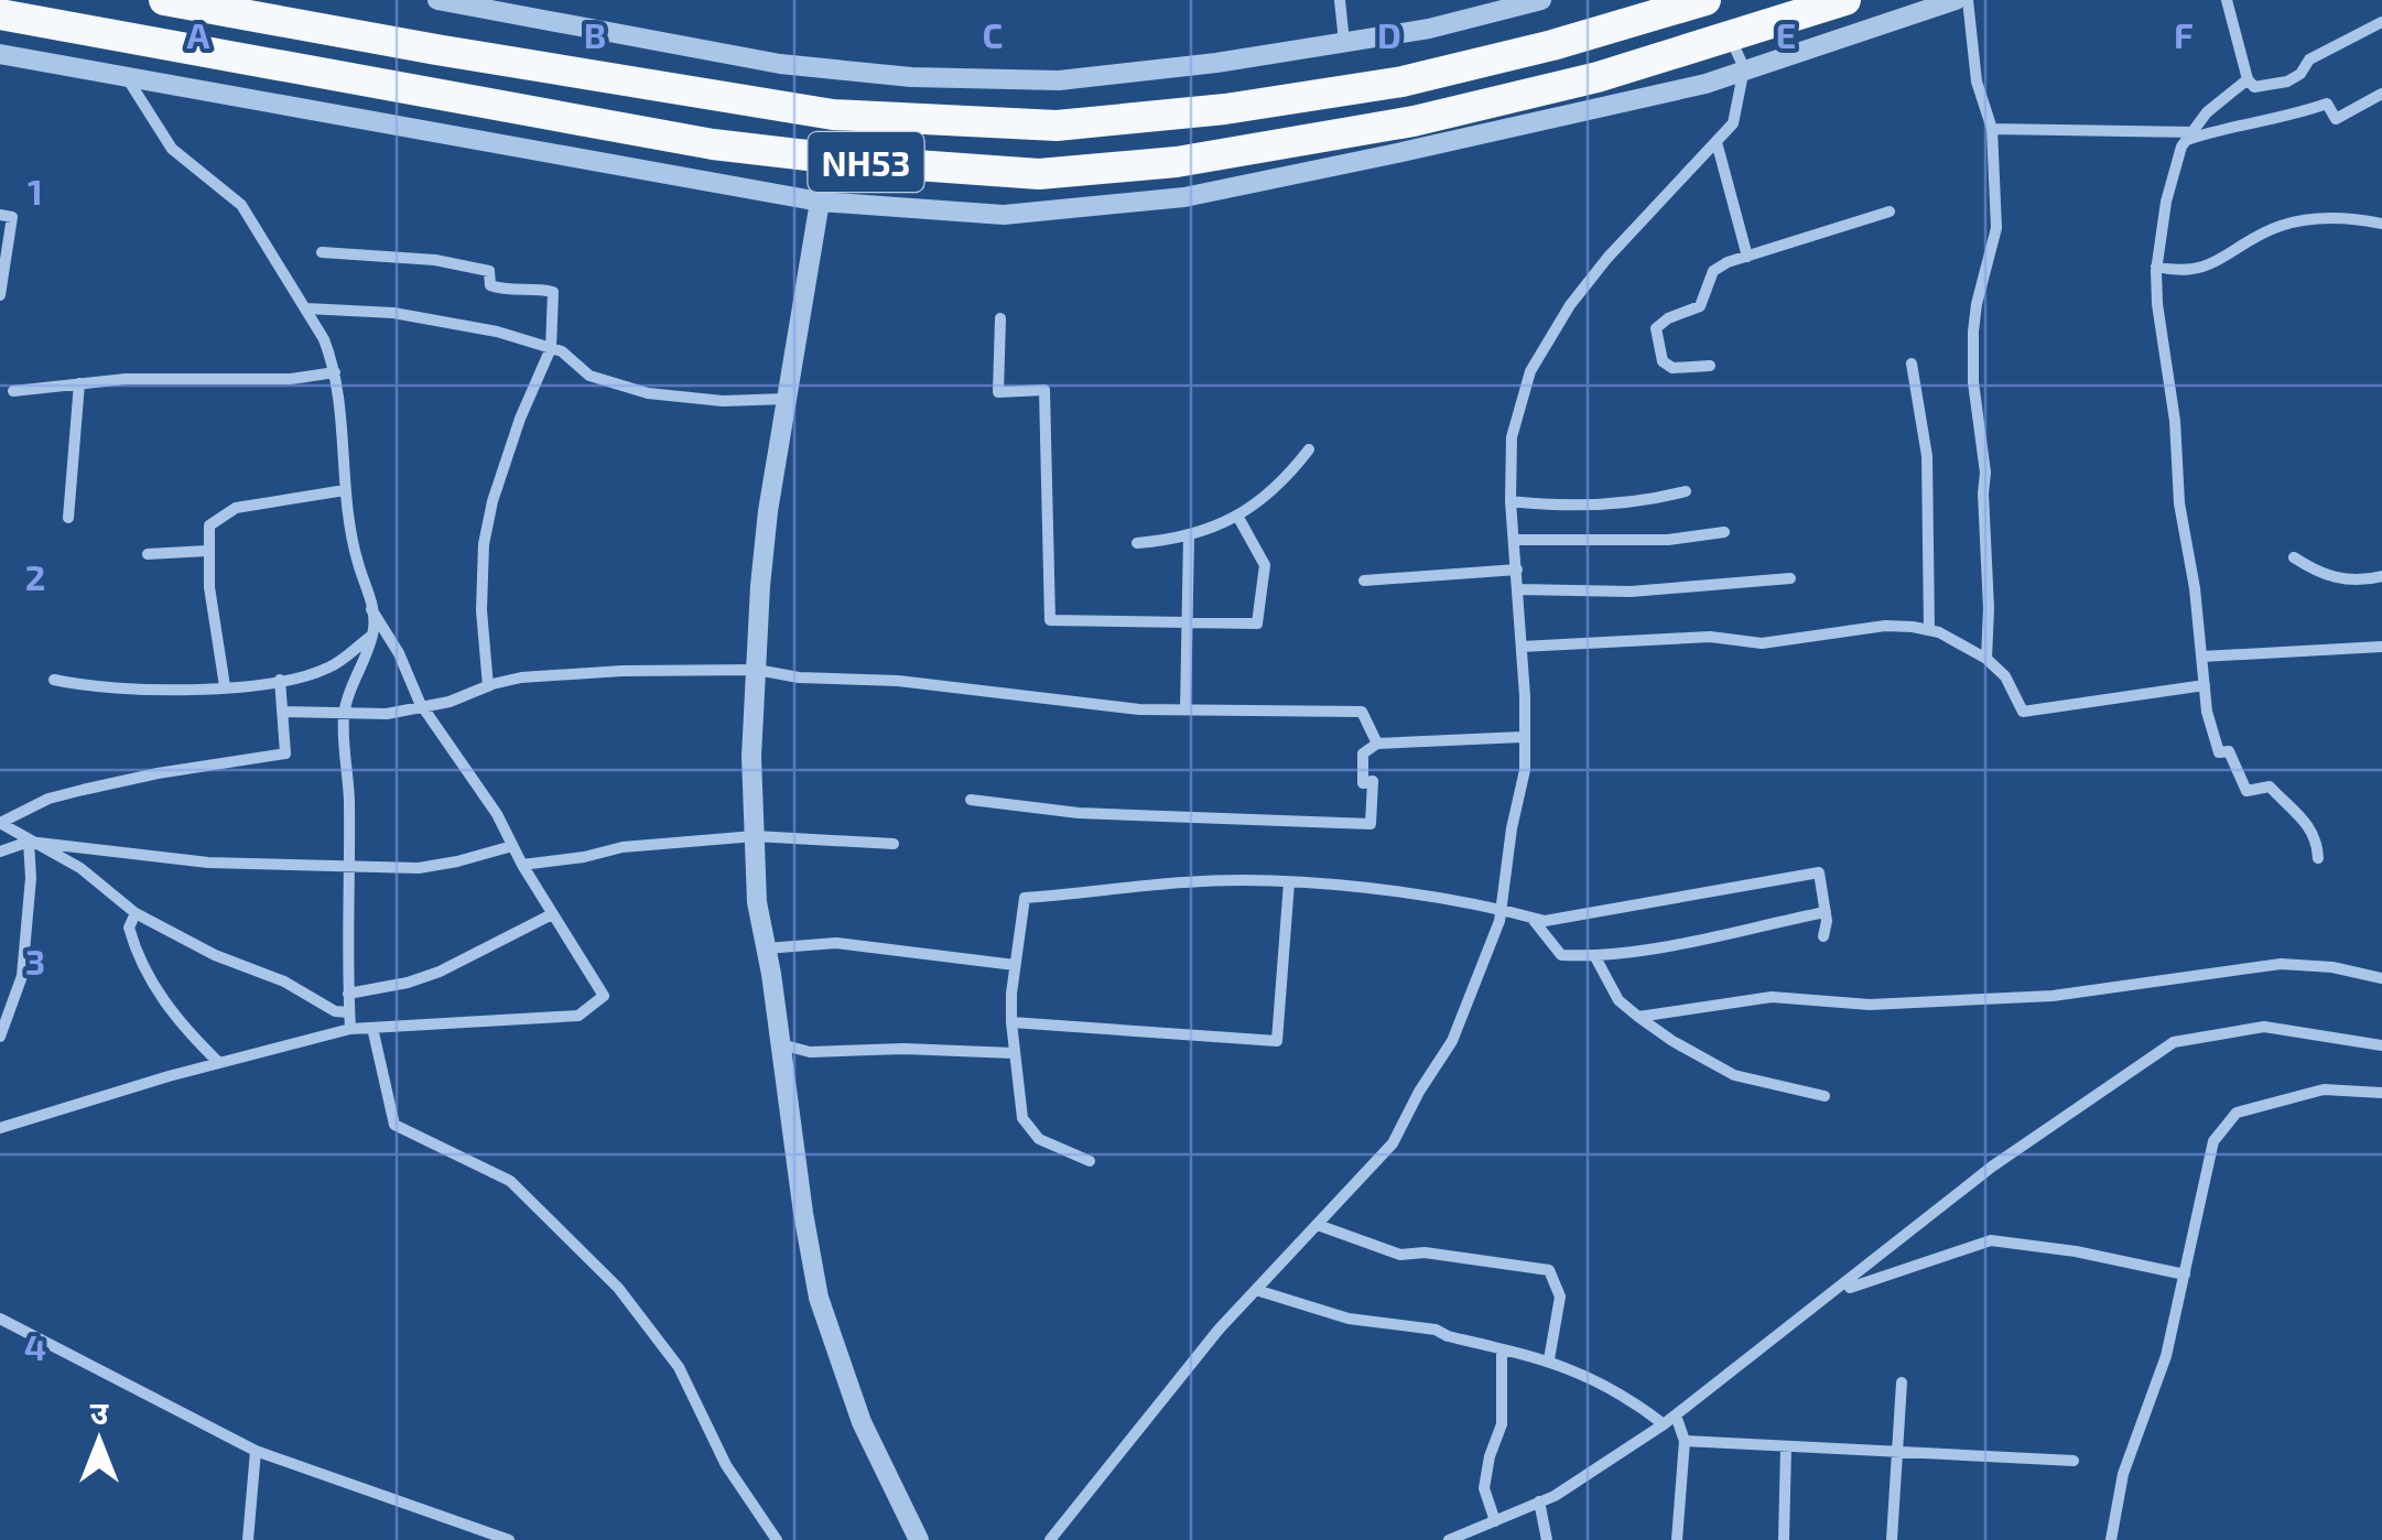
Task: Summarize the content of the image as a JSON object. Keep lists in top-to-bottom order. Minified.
{"streets":{"highway":["NH53"]},"north":"top","grid":{"columns":["A","B","C","D","E","F"],"rows":["1","2","3","4"]}}
